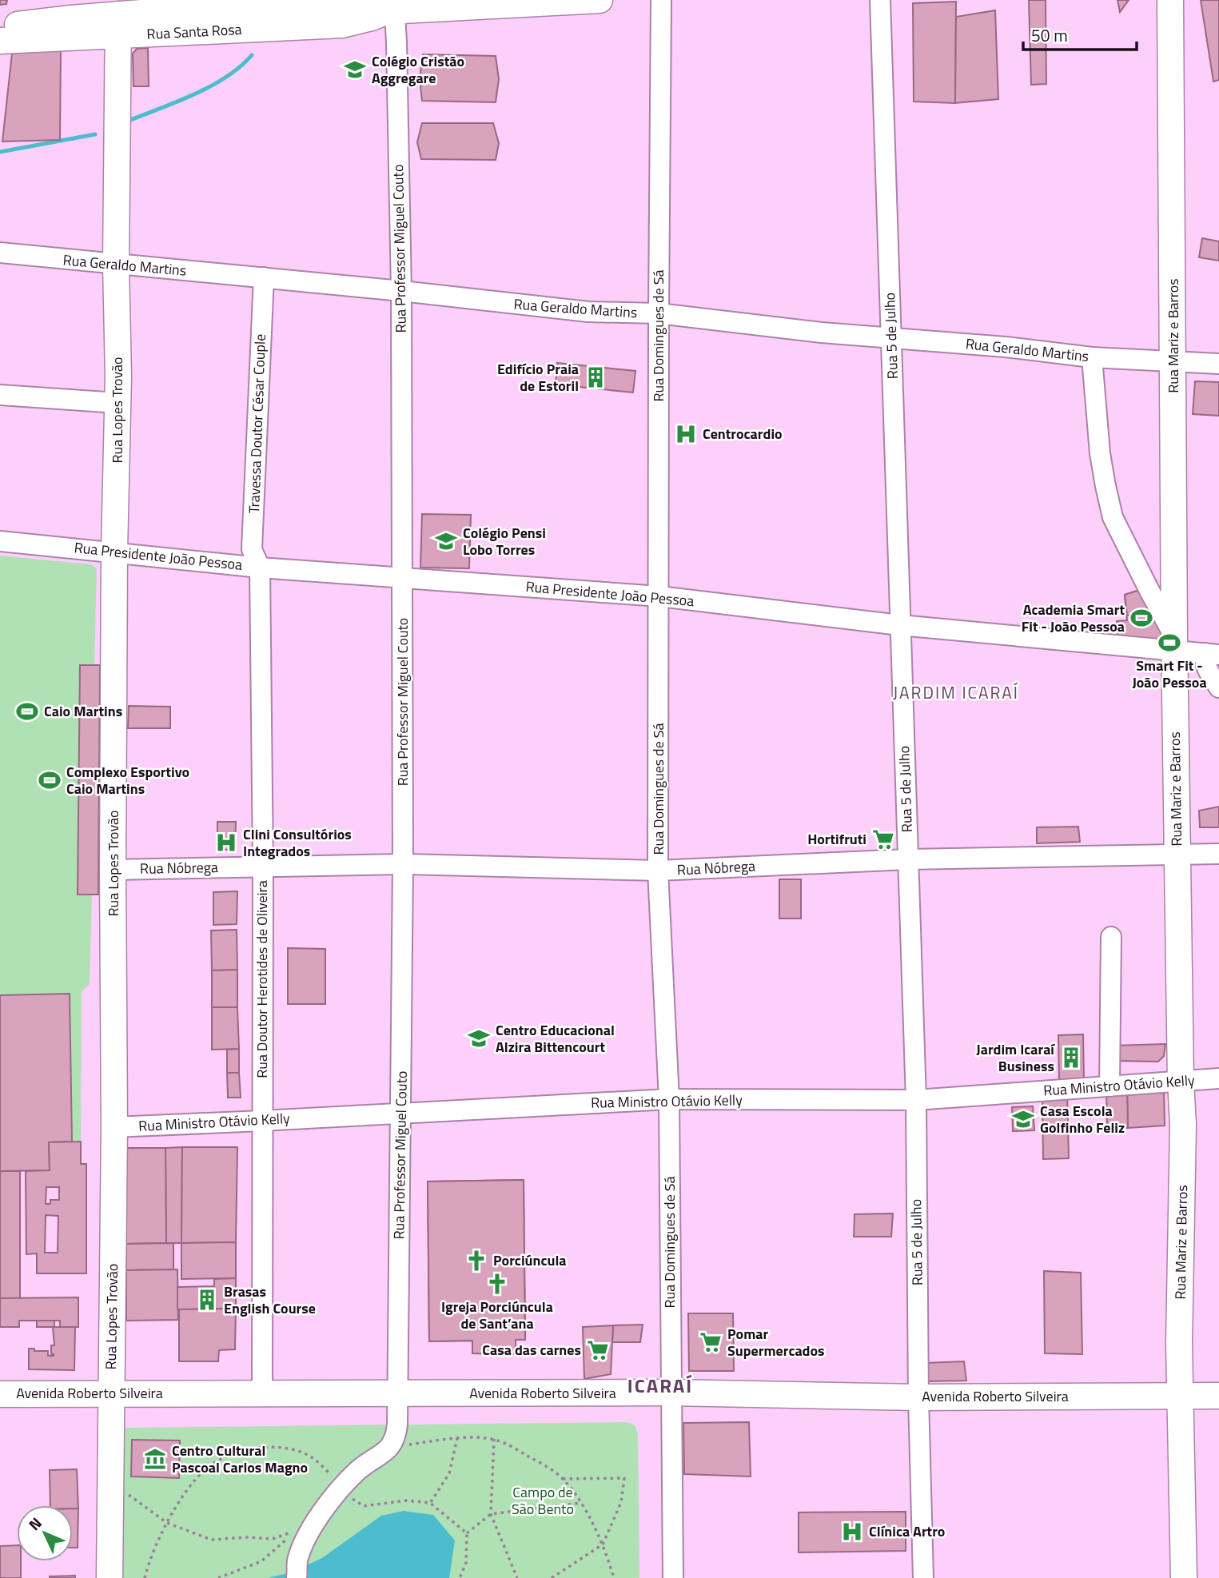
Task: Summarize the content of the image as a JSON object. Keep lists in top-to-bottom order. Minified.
{"streets":{"main road":["Rua Santa Rosa","Rua Mariz e Barros","Rua Lopes Trovão","Avenida Roberto Silveira"],"street":["Rua Professor Miguel Couto","Rua Geraldo Martins","Rua Domingues de Sá","Rua 5 de Julho","Travessa Doutor César Couple","Rua Presidente João Pessoa","Rua Nóbrega","Rua Doutor Herotides de Oliveira","Rua Ministro Otávio Kelly"]},"crossings":[["Rua Santa Rosa","Rua Professor Miguel Couto"],["Rua Santa Rosa","Rua Lopes Trovão"],["Rua Professor Miguel Couto","Rua Geraldo Martins"],["Rua Professor Miguel Couto","Rua Presidente João Pessoa"],["Rua Professor Miguel Couto","Rua Nóbrega"],["Rua Professor Miguel Couto","Rua Ministro Otávio Kelly"],["Rua Professor Miguel Couto","Avenida Roberto Silveira"],["Rua Geraldo Martins","Rua Domingues de Sá"],["Rua Geraldo Martins","Rua 5 de Julho"],["Rua Geraldo Martins","Rua Mariz e Barros"],["Rua Geraldo Martins","Rua Lopes Trovão"],["Rua Geraldo Martins","Travessa Doutor César Couple"],["Rua Domingues de Sá","Rua Presidente João Pessoa"],["Rua Domingues de Sá","Rua Nóbrega"],["Rua Domingues de Sá","Rua Ministro Otávio Kelly"],["Rua Domingues de Sá","Avenida Roberto Silveira"],["Rua 5 de Julho","Rua Presidente João Pessoa"],["Rua 5 de Julho","Rua Nóbrega"],["Rua 5 de Julho","Rua Ministro Otávio Kelly"],["Rua 5 de Julho","Avenida Roberto Silveira"],["Rua Mariz e Barros","Rua Presidente João Pessoa"],["Rua Mariz e Barros","Rua Nóbrega"],["Rua Mariz e Barros","Rua Ministro Otávio Kelly"],["Rua Mariz e Barros","Avenida Roberto Silveira"],["Rua Lopes Trovão","Rua Presidente João Pessoa"],["Rua Lopes Trovão","Rua Nóbrega"],["Rua Lopes Trovão","Rua Ministro Otávio Kelly"],["Rua Lopes Trovão","Avenida Roberto Silveira"],["Travessa Doutor César Couple","Rua Presidente João Pessoa"],["Travessa Doutor César Couple","Rua Doutor Herotides de Oliveira"],["Rua Presidente João Pessoa","Rua Doutor Herotides de Oliveira"],["Rua Nóbrega","Rua Doutor Herotides de Oliveira"],["Rua Doutor Herotides de Oliveira","Rua Ministro Otávio Kelly"],["Rua Doutor Herotides de Oliveira","Avenida Roberto Silveira"]],"districts":["JARDIM ICARAÍ","ICARAÍ"],"parks":["Campo de São Bento"],"places":{"school or university":["Colégio Cristão Aggregare","Colégio Pensi Lobo Torres","Centro Educacional Alzira Bittencourt","Casa Escola Golfinho Feliz"],"building":["Edifício Praia de Estoril","Jardim Icaraí Business","Brasas English Course"],"hospital":["Centrocardio","Clini Consultórios Integrados","Clínica Artro"],"sports":["Academia Smart Fit - João Pessoa","Smart Fit - João Pessoa","Caio Martins","Complexo Esportivo Caio Martins"],"supermarket":["Hortifruti","Pomar Supermercados","Casa das carnes"],"church":["Porciúncula","Igreja Porciúncula de Sant’ana"],"museum":["Centro Cultural Pascoal Carlos Magno"]},"scale_bar":"50 m","north":"top left"}
